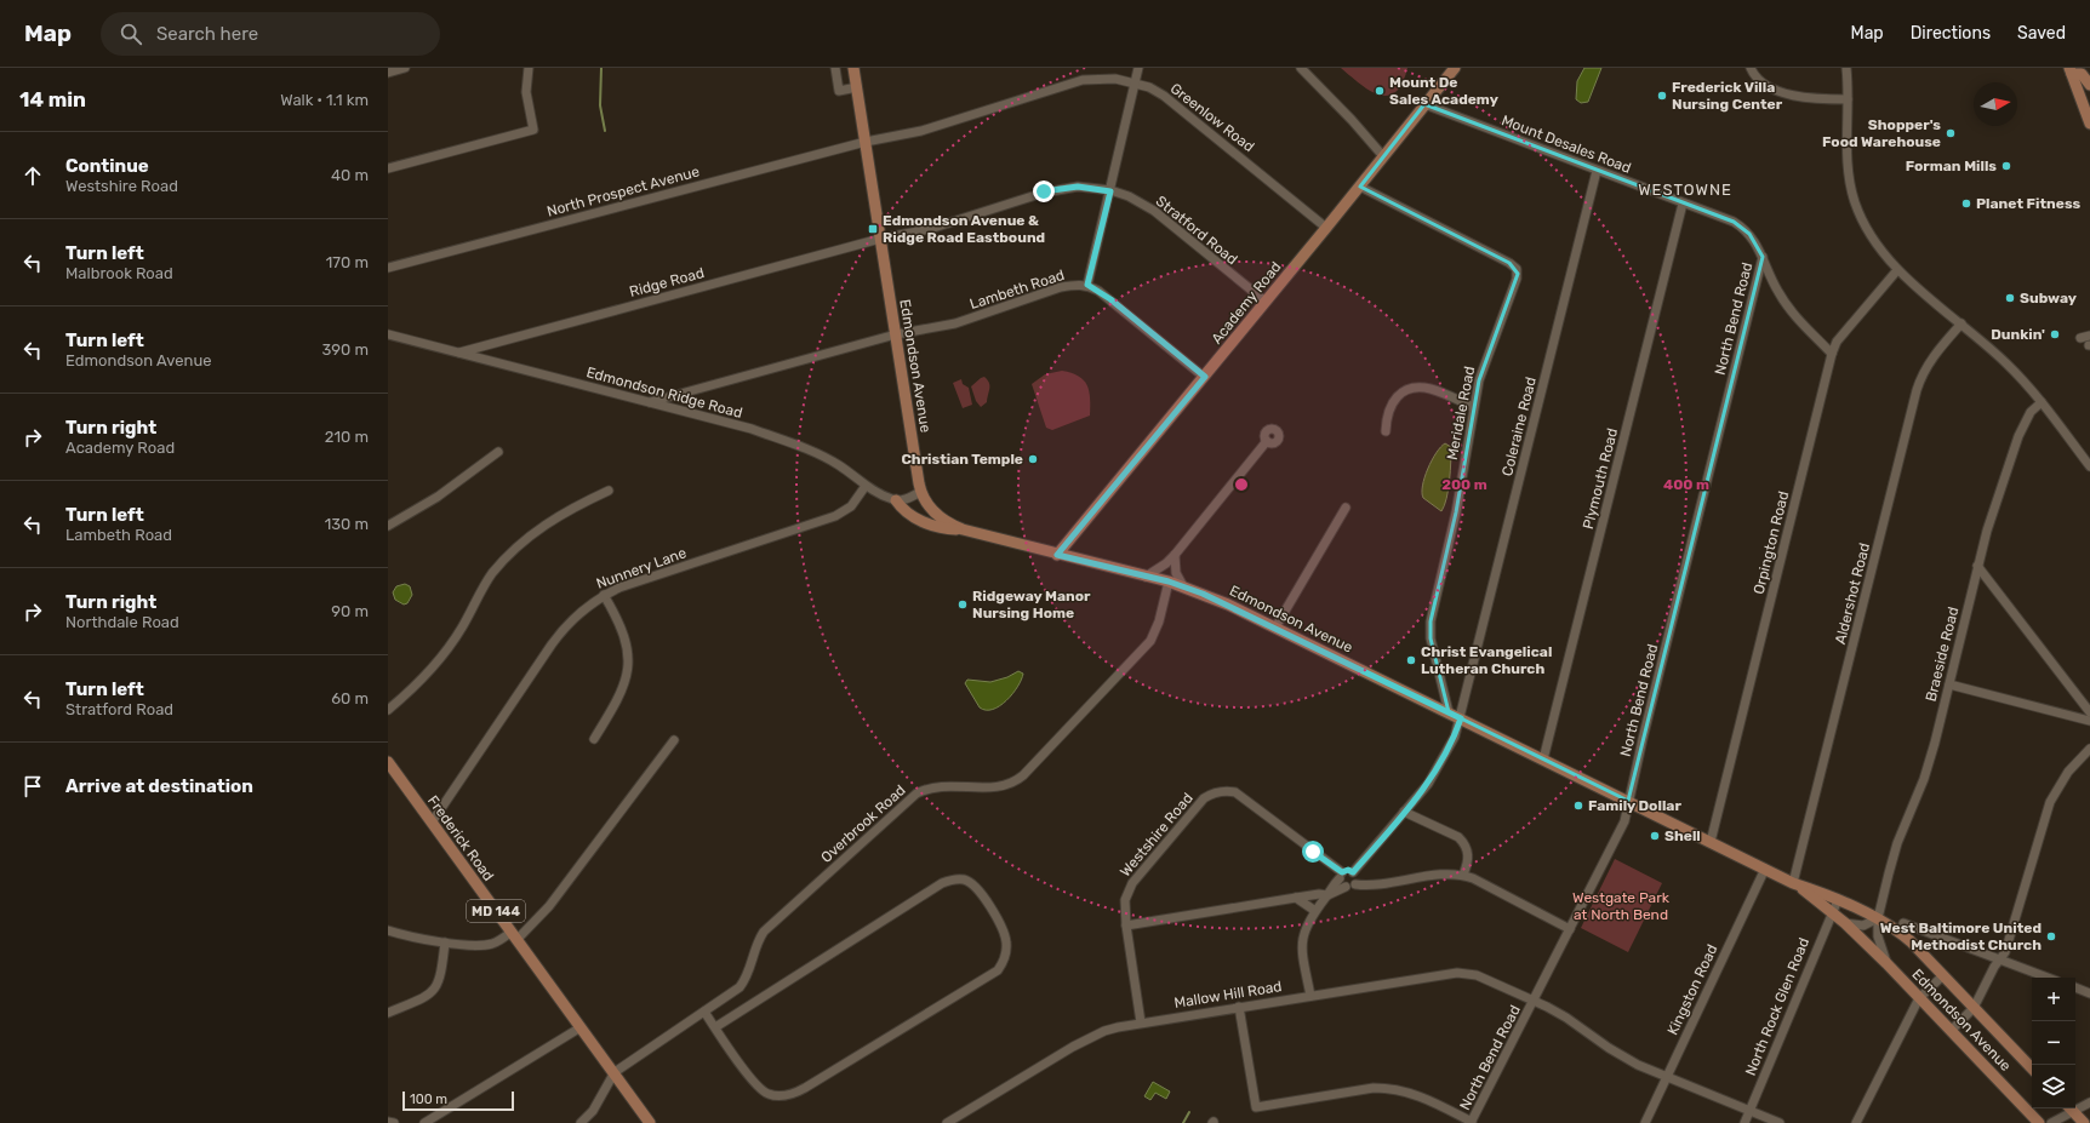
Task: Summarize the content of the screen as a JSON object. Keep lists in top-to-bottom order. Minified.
{"streets":{"main road":["Academy Road","Edmondson Avenue","Frederick Road","MD 144"],"street":["Greenlow Road","Mount Desales Road","North Prospect Avenue","Stratford Road","Ridge Road","Lambeth Road","North Bend Road","Edmondson Ridge Road","Meridale Road","Coleraine Road","Plymouth Road","Orpington Road","Nunnery Lane","Aldershot Road","Braeside Road","Overbrook Road","Westshire Road","Kingston Road","Mallow Hill Road","North Rock Glen Road"]},"crossings":[["Greenlow Road","North Prospect Avenue"],["Greenlow Road","Academy Road"],["Greenlow Road","Edmondson Avenue"],["Mount Desales Road","Academy Road"],["Mount Desales Road","North Bend Road"],["Mount Desales Road","Coleraine Road"],["Mount Desales Road","Plymouth Road"],["Mount Desales Road","Orpington Road"],["North Prospect Avenue","Edmondson Avenue"],["Stratford Road","Ridge Road"],["Stratford Road","Academy Road"],["Stratford Road","Edmondson Avenue"],["Ridge Road","Edmondson Avenue"],["Ridge Road","Edmondson Ridge Road"],["Lambeth Road","Academy Road"],["Lambeth Road","Edmondson Avenue"],["Lambeth Road","Edmondson Ridge Road"],["Academy Road","Edmondson Avenue"],["Academy Road","Meridale Road"],["North Bend Road","Edmondson Avenue"],["North Bend Road","Mallow Hill Road"],["Edmondson Avenue","Meridale Road"],["Edmondson Avenue","Coleraine Road"],["Edmondson Avenue","Plymouth Road"],["Edmondson Avenue","Orpington Road"],["Edmondson Avenue","Aldershot Road"],["Edmondson Avenue","Braeside Road"],["Edmondson Avenue","Overbrook Road"],["Edmondson Avenue","Kingston Road"],["Edmondson Avenue","North Rock Glen Road"],["Edmondson Ridge Road","Nunnery Lane"],["Coleraine Road","Westshire Road"],["Nunnery Lane","Frederick Road"],["Overbrook Road","Frederick Road"],["Overbrook Road","MD 144"],["Westshire Road","Mallow Hill Road"],["Frederick Road","MD 144"],["Kingston Road","Mallow Hill Road"],["Mallow Hill Road","North Rock Glen Road"]],"districts":["WESTOWNE"],"parks":["Westgate Park at North Bend"],"places":{"other":["Mount De Sales Academy","Frederick Villa Nursing Center","Shopper's Food Warehouse","Forman Mills","Planet Fitness","Subway","Dunkin'","Christian Temple","Ridgeway Manor Nursing Home","Christ Evangelical Lutheran Church","Family Dollar","Shell","West Baltimore United Methodist Church"],"transit":["Edmondson Avenue & Ridge Road Eastbound"]},"scale_bar":"100 m","north":"right","page":{"header":"Map","search":"Search here","nav":["Map","Directions","Saved"],"heading":["14 min","Walk · 1.1 km"],"list":[["Continue","Westshire Road","40 m"],["Turn left","Malbrook Road","170 m"],["Turn left","Edmondson Avenue","390 m"],["Turn right","Academy Road","210 m"],["Turn left","Lambeth Road","130 m"],["Turn right","Northdale Road","90 m"],["Turn left","Stratford Road","60 m"],"Arrive at destination"],"map_buttons":["+","−"],"scale":"100 m"},"rings":["200 m","400 m"]}
